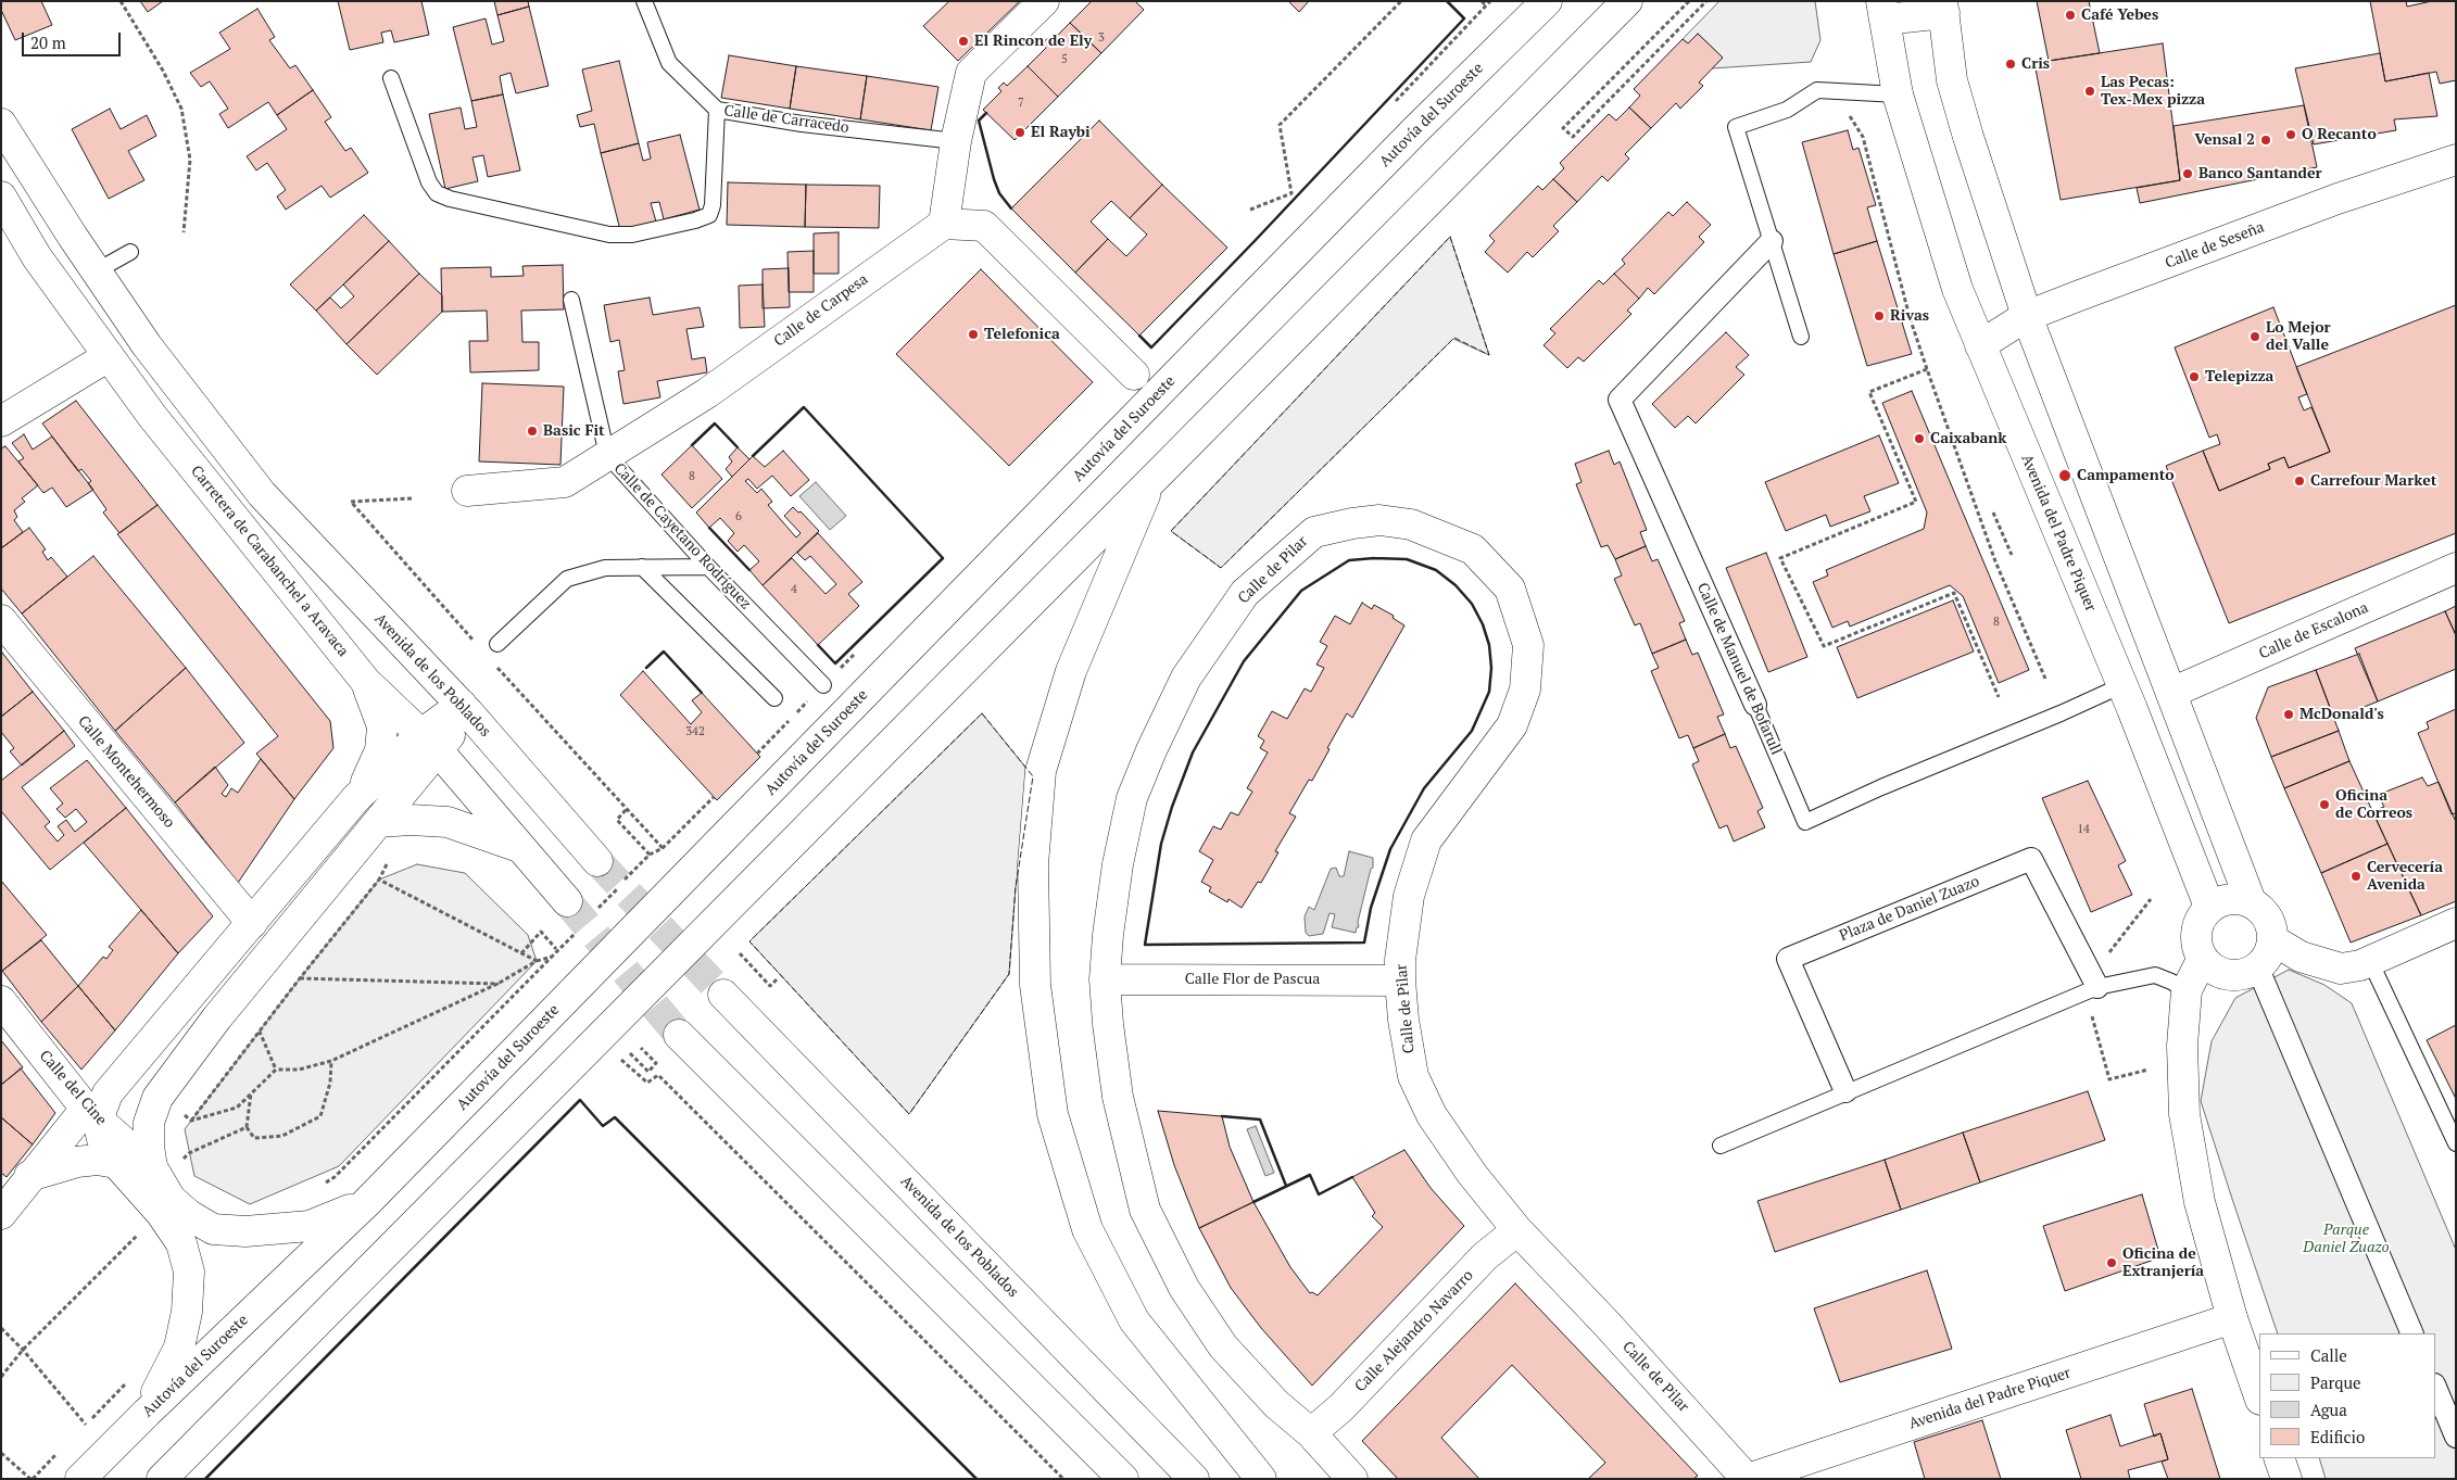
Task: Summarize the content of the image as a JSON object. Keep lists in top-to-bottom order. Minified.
{"streets":{"main road":["Autovía del Suroeste","Calle de Seseña","Calle de Carpesa","Avenida del Padre Piquer","Carretera de Carabanchel a Aravaca","Calle de Pilar","Calle de Escalona","Avenida de los Poblados","Calle Montehermoso","Calle Flor de Pascua","Calle del Cine","Calle Alejandro Navarro"],"street":["Calle de Manuel de Bofarull","Plaza de Daniel Zuazo"],"lane":["Calle de Carracedo","Calle de Cayetano Rodríguez"]},"crossings":[["Calle de Seseña","Avenida del Padre Piquer"],["Calle de Carpesa","Calle de Cayetano Rodríguez"],["Avenida del Padre Piquer","Calle de Pilar"],["Avenida del Padre Piquer","Calle de Manuel de Bofarull"],["Calle de Pilar","Calle Flor de Pascua"],["Calle de Pilar","Calle Alejandro Navarro"]],"parks":["Parque Daniel Zuazo"],"places":["Café Yebes","El Rincon de Ely","Cris","Las Pecas: Tex-Mex pizza","El Raybi","O Recanto","Vensal 2","Banco Santander","Rivas","Telefonica","Lo Mejor del Valle","Telepizza","Basic Fit","Caixabank","Campamento","Carrefour Market","McDonald's","Oficina de Correos","Cervecería Avenida","Oficina de Extranjería"],"house_numbers":["3","5","7","8","6","4","8","342","14"],"legend":["Calle","Parque","Agua","Edificio"],"scale_bar":"20 m"}
